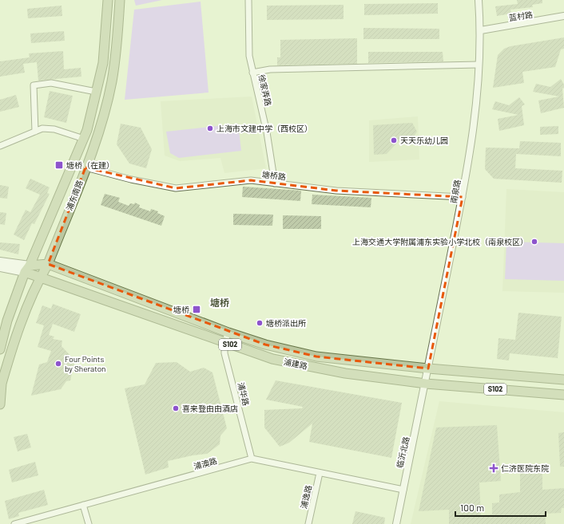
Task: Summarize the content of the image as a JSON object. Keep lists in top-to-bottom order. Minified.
{"streets":{"main road":["浦东南路","S102","浦建路"],"street":["蓝村路","徐家弄路","塘桥路","南泉路","浦华路","临沂北路","浦澳路","浦逸路"]},"crossings":[["蓝村路","南泉路"],["徐家弄路","塘桥路"],["塘桥路","南泉路"],["塘桥路","浦东南路"],["南泉路","浦建路"],["南泉路","临沂北路"],["浦东南路","浦建路"],["浦建路","浦华路"],["浦建路","临沂北路"],["浦华路","浦澳路"],["临沂北路","浦澳路"],["浦澳路","浦逸路"]],"districts":["塘桥"],"places":{"other":["上海市文建中学（西校区）","天天乐幼儿园","上海交通大学附属浦东实验小学北校（南泉校区）","塘桥派出所","Four Points by Sheraton","喜来登由由酒店"],"transit":["塘桥（在建）","塘桥"],"health":["仁济医院东院"]},"scale_bar":"100 m"}
